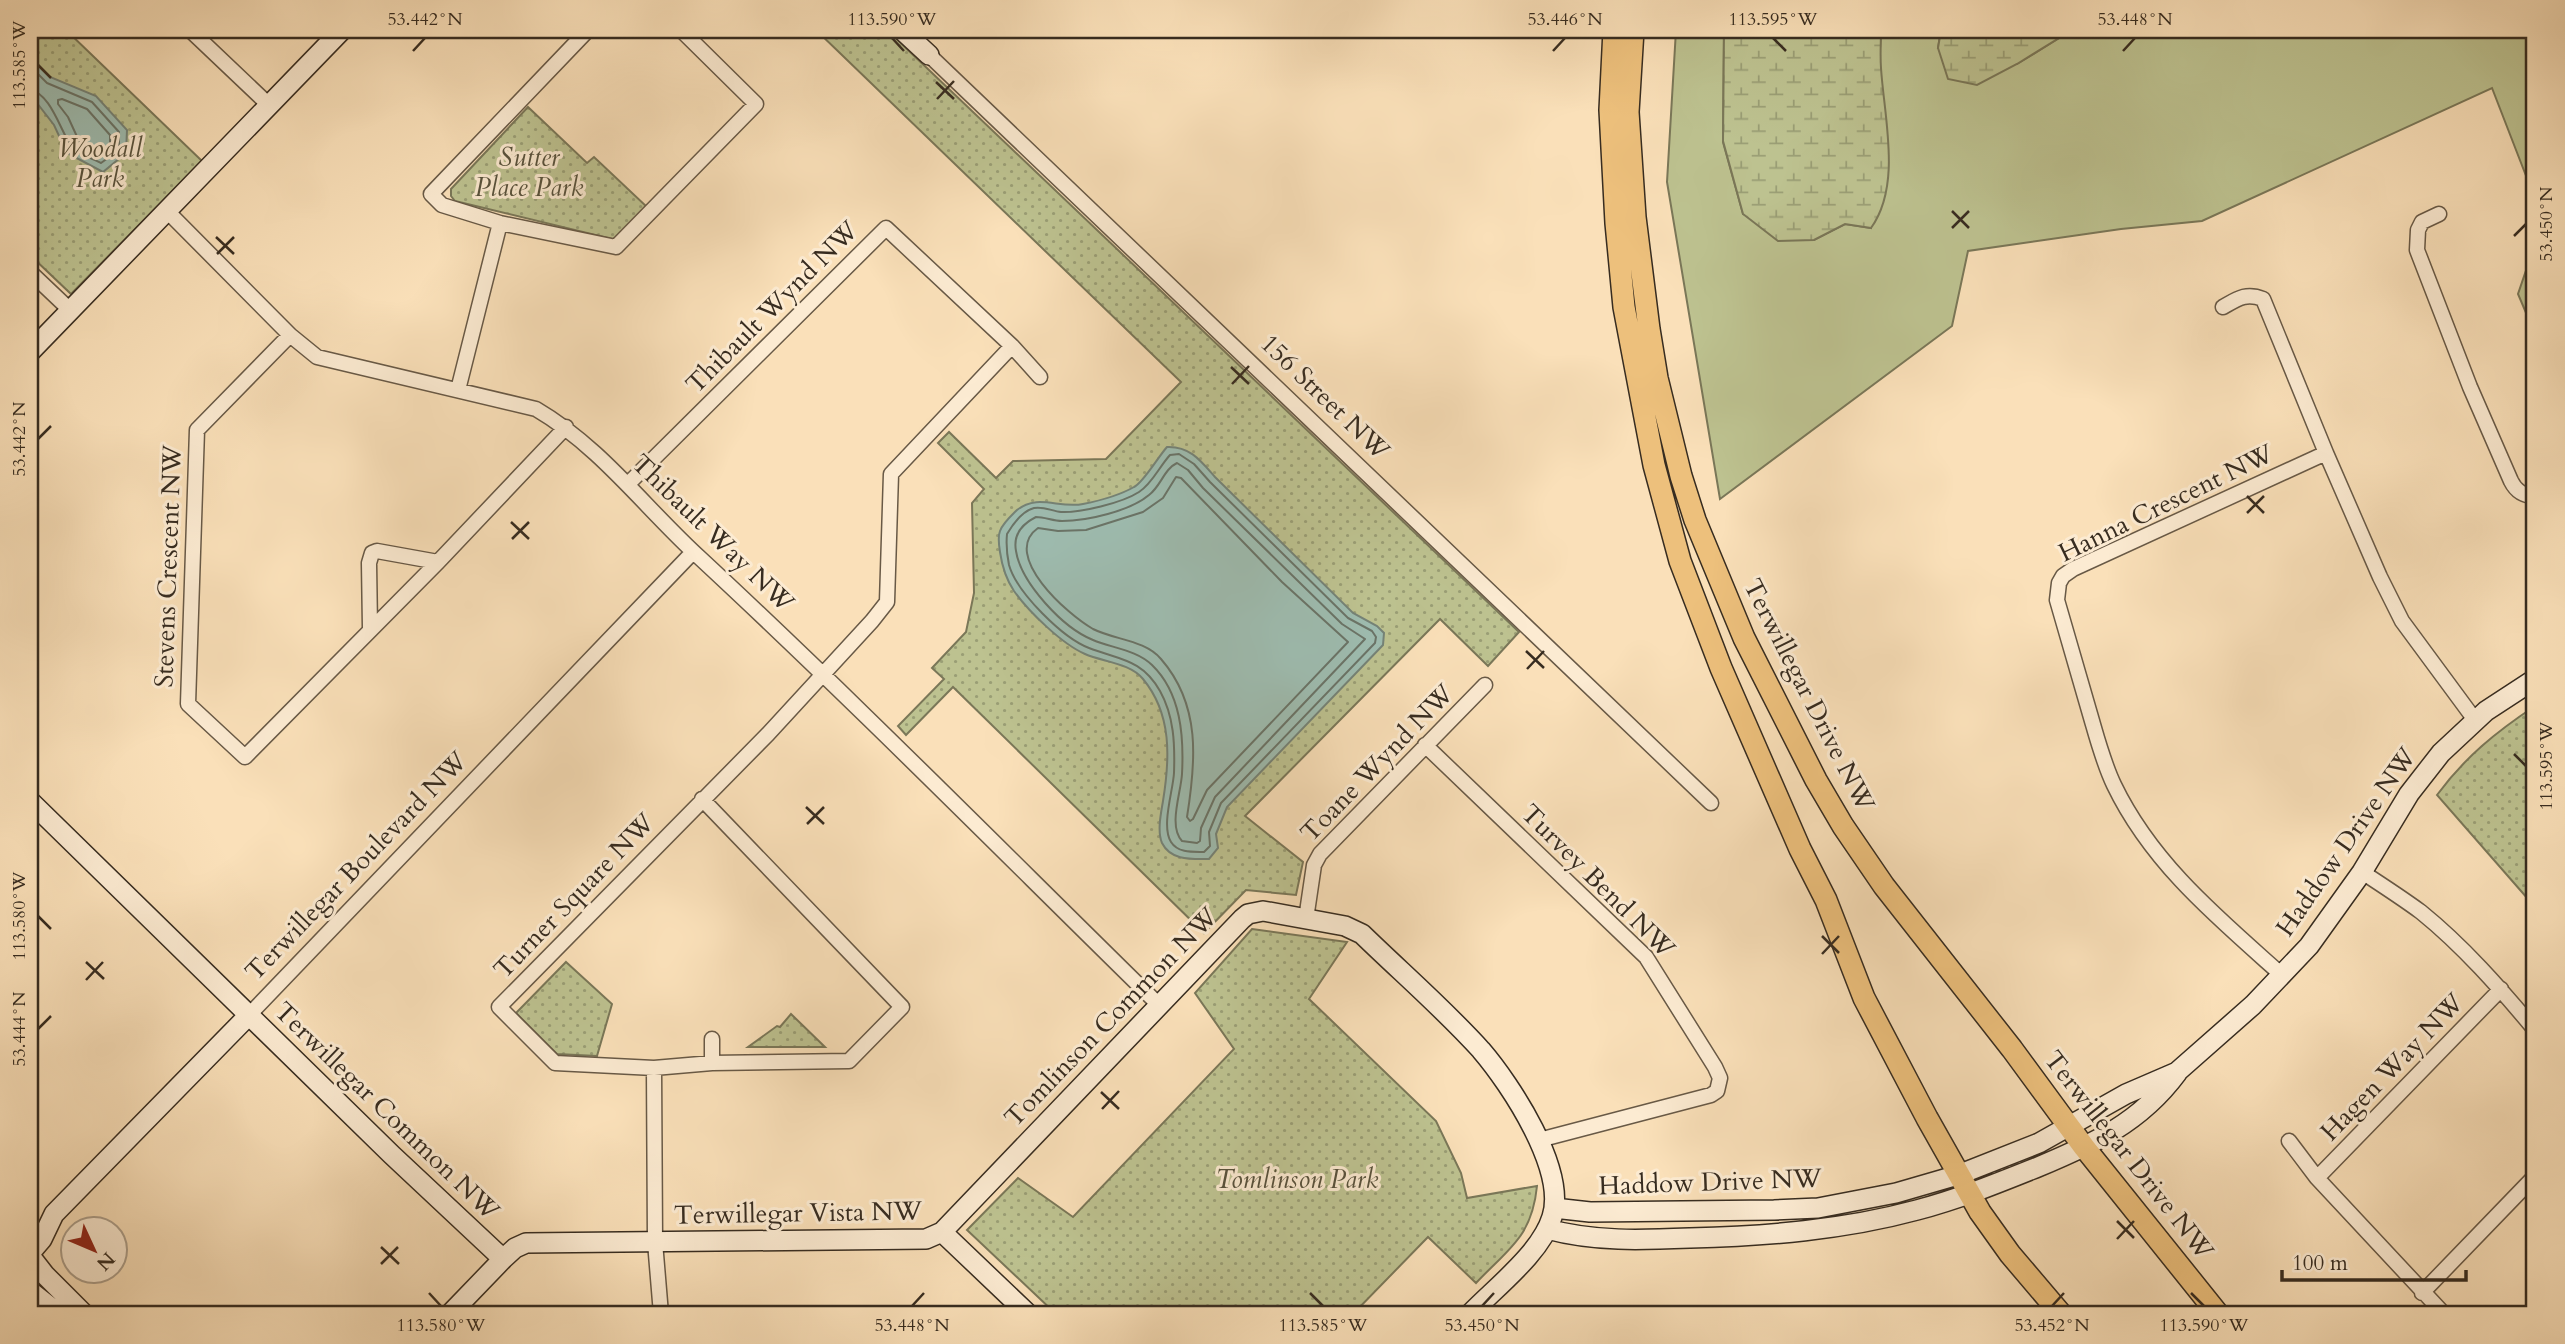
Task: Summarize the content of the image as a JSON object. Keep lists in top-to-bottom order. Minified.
{"streets":{"main road":["Terwillegar Drive NW"],"street":["Thibault Wynd NW","156 Street NW","Hanna Crescent NW","Thibault Way NW","Stevens Crescent NW","Toane Wynd NW","Haddow Drive NW","Terwillegar Boulevard NW","Turvey Bend NW","Turner Square NW","Tomlinson Common NW","Hagen Way NW","Terwillegar Common NW","Terwillegar Vista NW"]},"crossings":[["Thibault Wynd NW","Thibault Way NW"],["Hanna Crescent NW","Haddow Drive NW"],["Thibault Way NW","Stevens Crescent NW"],["Thibault Way NW","Terwillegar Boulevard NW"],["Thibault Way NW","Turner Square NW"],["Thibault Way NW","Tomlinson Common NW"],["Terwillegar Drive NW","Haddow Drive NW"],["Toane Wynd NW","Turvey Bend NW"],["Toane Wynd NW","Tomlinson Common NW"],["Haddow Drive NW","Tomlinson Common NW"],["Terwillegar Boulevard NW","Terwillegar Common NW"],["Turvey Bend NW","Tomlinson Common NW"],["Tomlinson Common NW","Terwillegar Vista NW"],["Terwillegar Common NW","Terwillegar Vista NW"]],"parks":["Woodall Park","Sutter Place Park","Tomlinson Park"],"scale_bar":"100 m","north":"bottom right","coordinates":["53.442°N","113.590°W","53.446°N","113.595°W","53.448°N","113.585°W","53.450°N","113.580°W","53.444°N","53.452°N"]}
